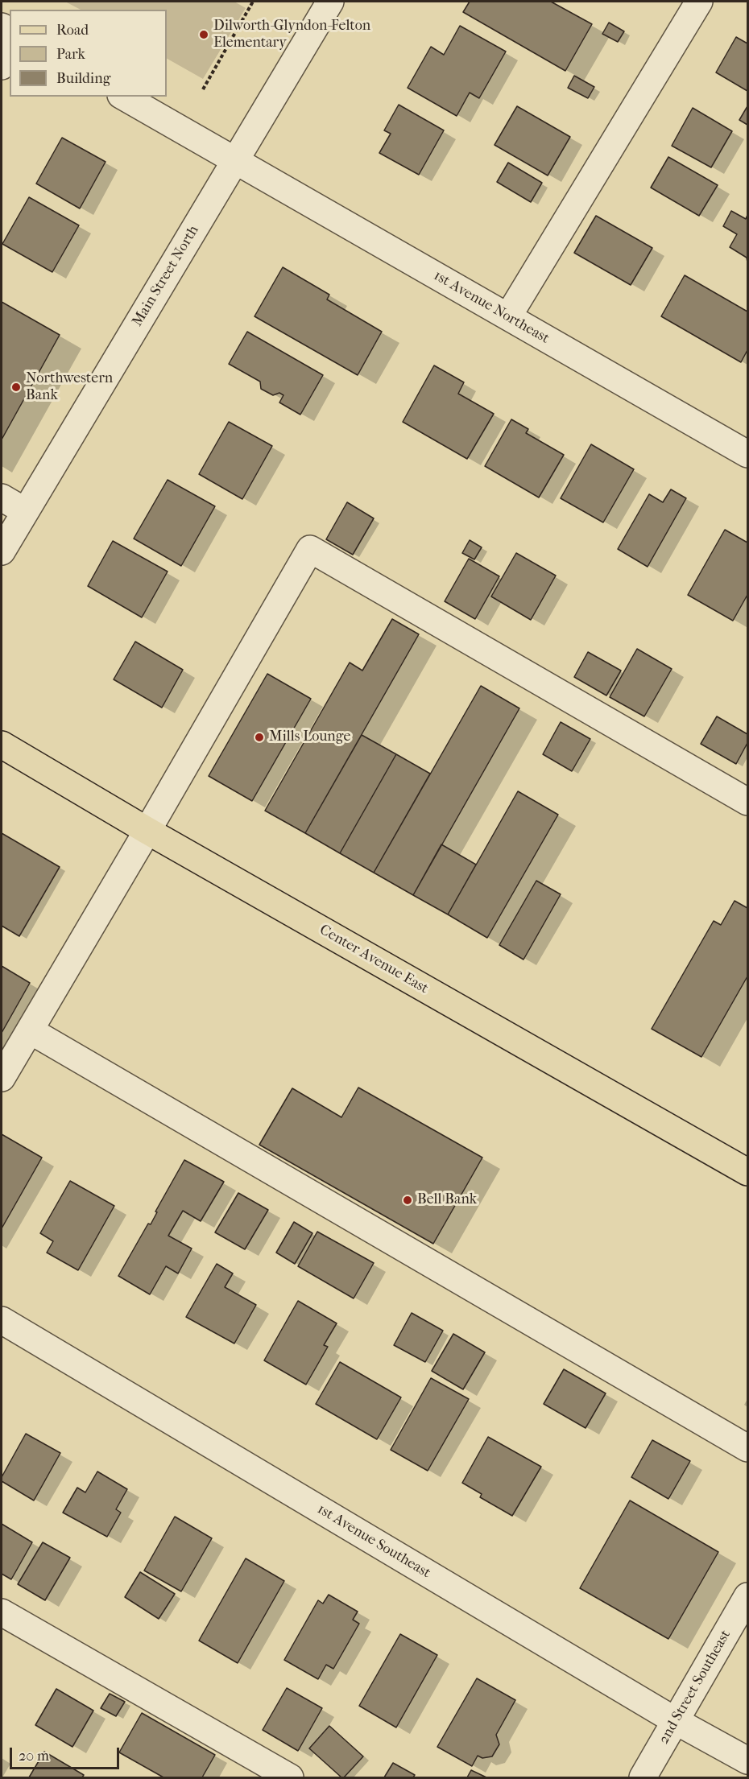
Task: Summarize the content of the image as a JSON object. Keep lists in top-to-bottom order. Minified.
{"streets":{"main road":["Center Avenue East"],"street":["Main Street North","1st Avenue Northeast","1st Avenue Southeast","2nd Street Southeast"]},"crossings":[["Main Street North","1st Avenue Northeast"],["1st Avenue Southeast","2nd Street Southeast"]],"places":["Dilworth-Glyndon-Felton Elementary","Northwestern Bank","Mills Lounge","Bell Bank"],"legend":["Road","Park","Building"],"scale_bar":"20 m"}
